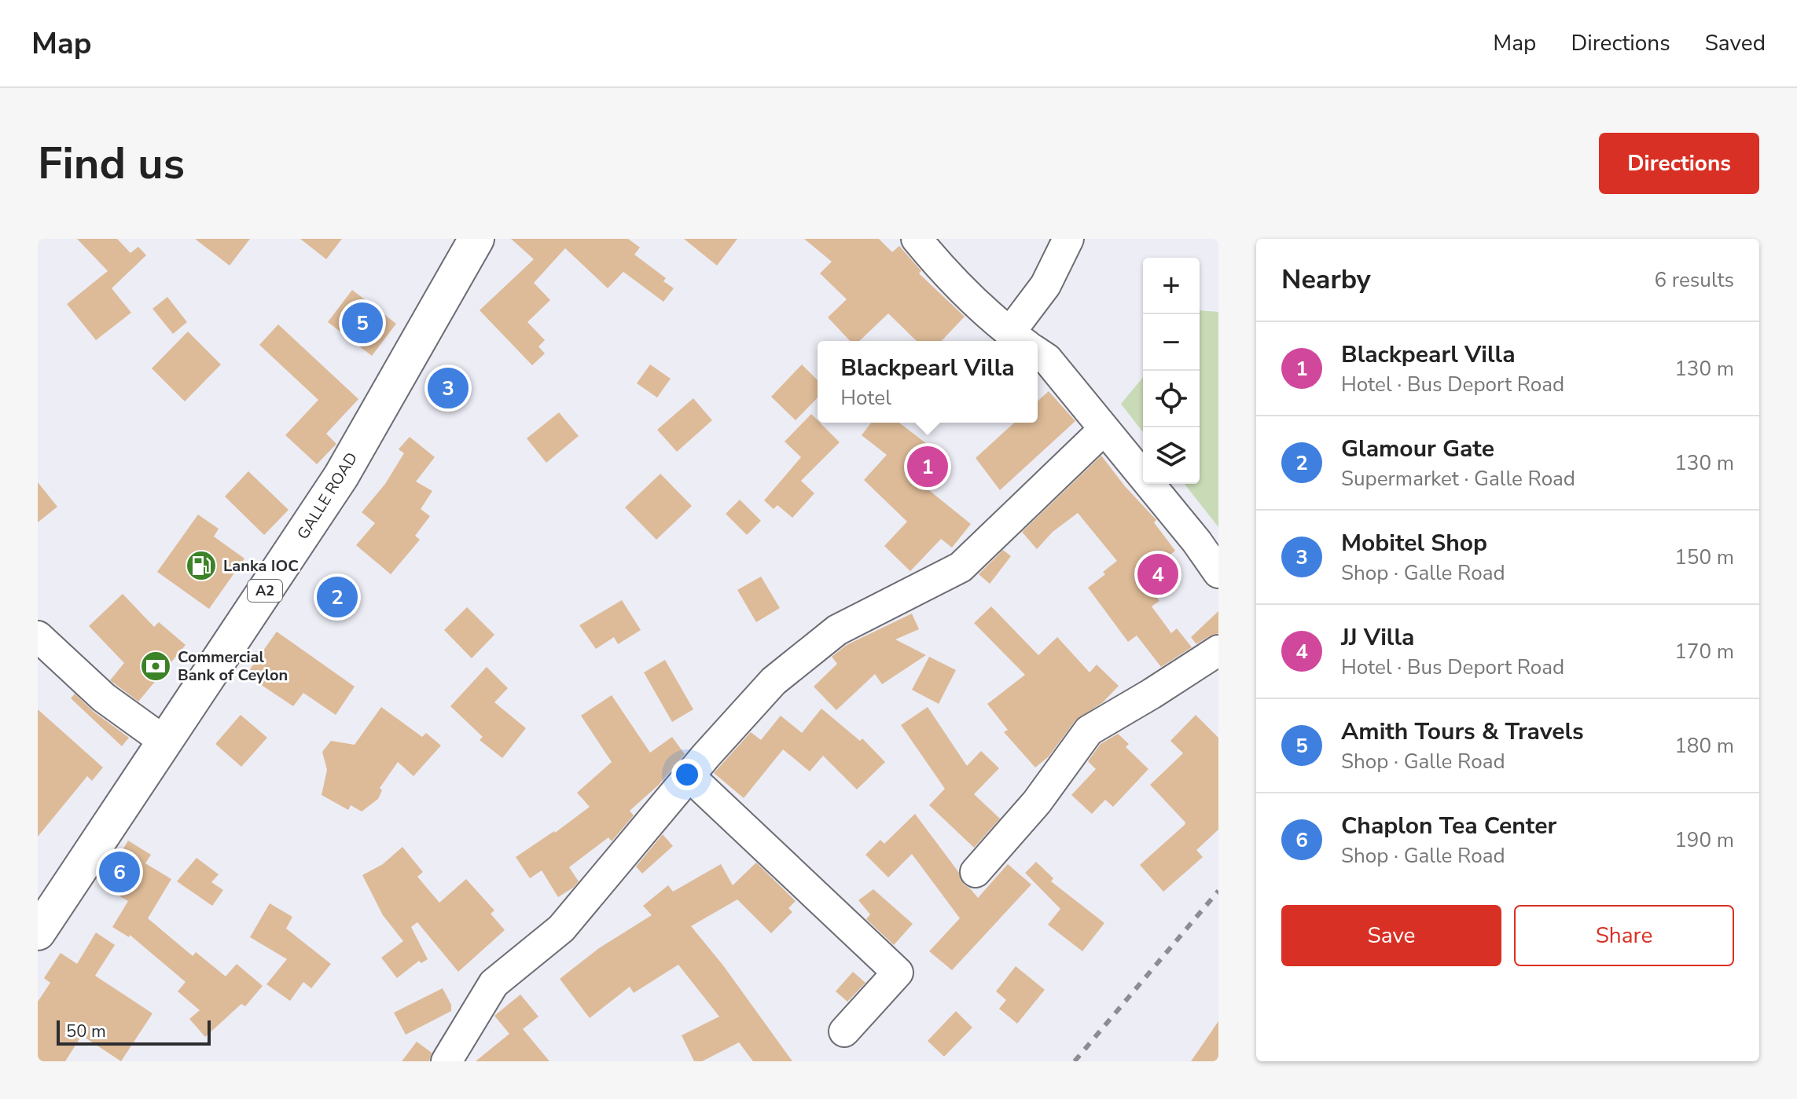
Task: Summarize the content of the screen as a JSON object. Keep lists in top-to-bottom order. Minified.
{"streets":{"highway":["GALLE ROAD","A2"]},"places":{"fuel station":["Lanka IOC"],"bank":["Commercial Bank of Ceylon"]},"scale_bar":"50 m","page":{"header":"Map","nav":["Map","Directions","Saved"],"buttons":["Directions",["Save","Share"]],"title":"Find us","heading":["Nearby","6 results"],"map_buttons":["+","−"],"pins":["5","3","1","4","2","6"],"list":[{"mark":"1","name":"Blackpearl Villa","note":"Hotel · Bus Deport Road","value":"130 m"},{"mark":"2","name":"Glamour Gate","note":"Supermarket · Galle Road","value":"130 m"},{"mark":"3","name":"Mobitel Shop","note":"Shop · Galle Road","value":"150 m"},{"mark":"4","name":"JJ Villa","note":"Hotel · Bus Deport Road","value":"170 m"},{"mark":"5","name":"Amith Tours & Travels","note":"Shop · Galle Road","value":"180 m"},{"mark":"6","name":"Chaplon Tea Center","note":"Shop · Galle Road","value":"190 m"}],"popup":["Blackpearl Villa","Hotel"],"scale":"50 m"}}
